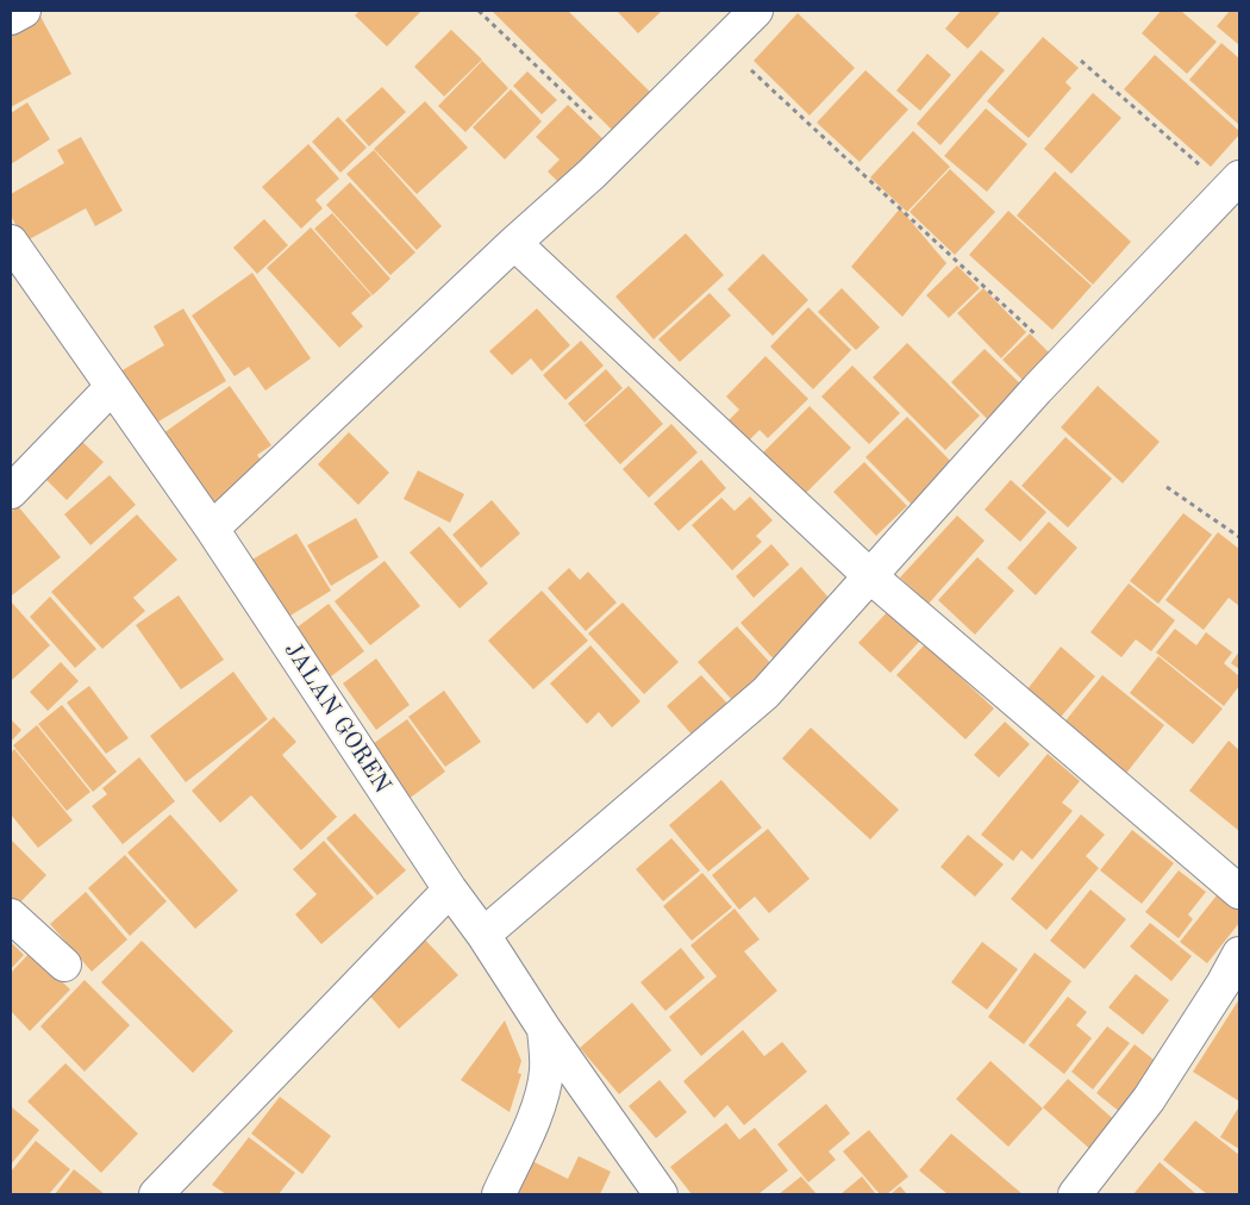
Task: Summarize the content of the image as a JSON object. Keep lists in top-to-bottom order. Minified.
{"streets":{"street":["JALAN GOREN"]}}
